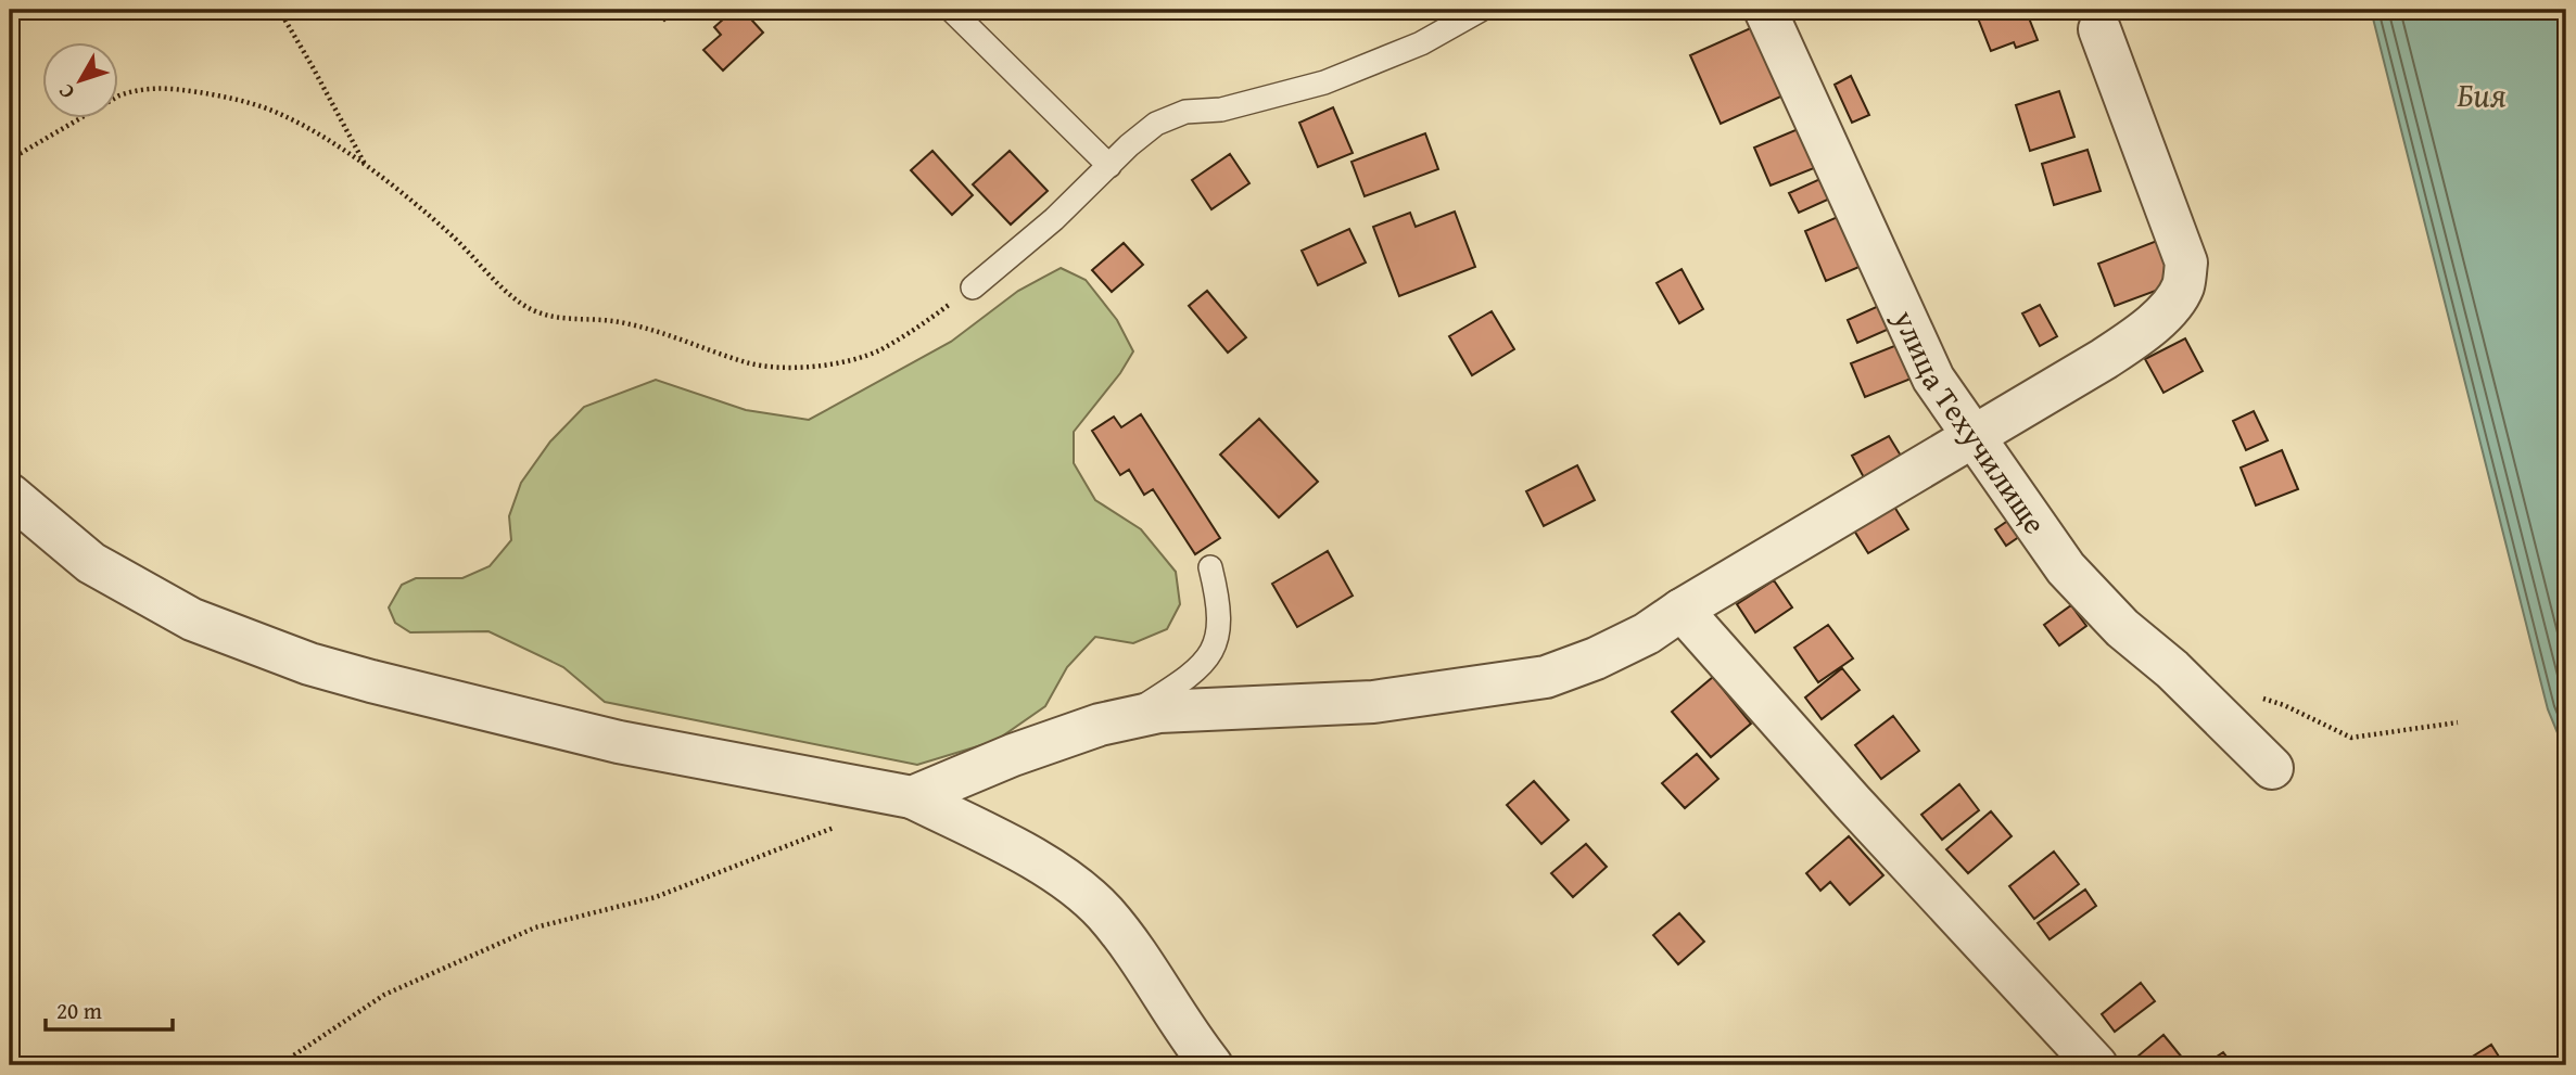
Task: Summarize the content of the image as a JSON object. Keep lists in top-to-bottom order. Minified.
{"streets":{"street":["улица Техучилище"]},"water":["Бия"],"scale_bar":"20 m","north":"bottom left"}
